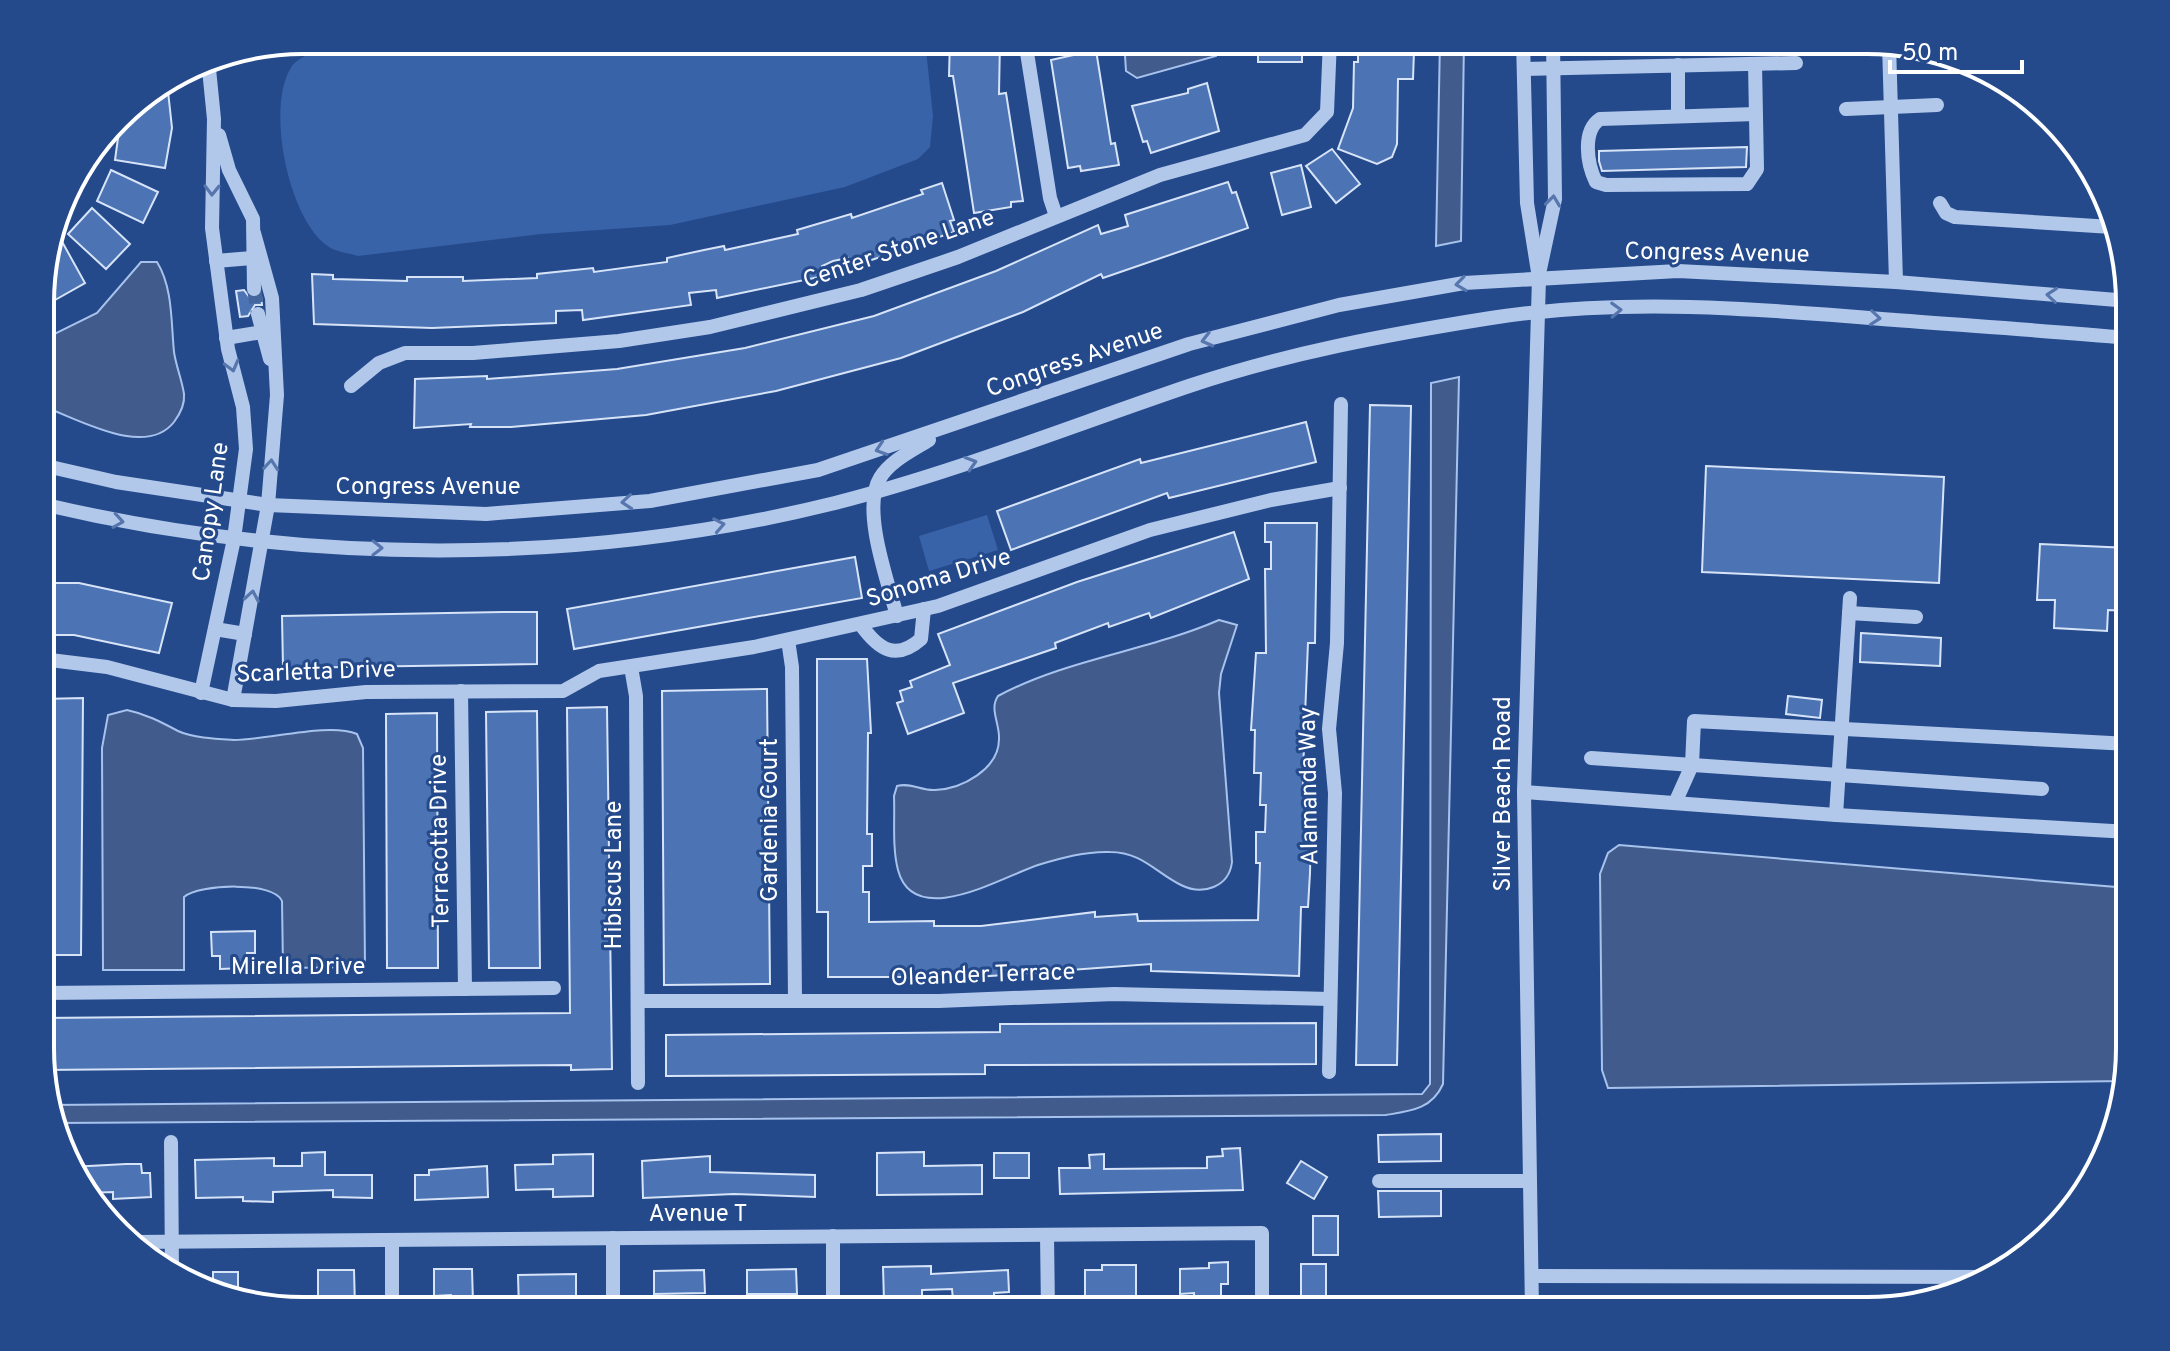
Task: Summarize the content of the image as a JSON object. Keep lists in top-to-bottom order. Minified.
{"streets":{"street":["Center Stone Lane","Congress Avenue","Canopy Lane","Sonoma Drive","Scarletta Drive","Alamanda Way","Silver Beach Road","Gardenia Court","Terracotta Drive","Hibiscus Lane","Mirella Drive","Oleander Terrace","Avenue T"]},"crossings":[["Congress Avenue","Canopy Lane"],["Congress Avenue","Silver Beach Road"],["Canopy Lane","Scarletta Drive"],["Sonoma Drive","Scarletta Drive"],["Sonoma Drive","Alamanda Way"],["Sonoma Drive","Gardenia Court"],["Sonoma Drive","Hibiscus Lane"],["Scarletta Drive","Terracotta Drive"],["Alamanda Way","Oleander Terrace"],["Gardenia Court","Oleander Terrace"],["Terracotta Drive","Mirella Drive"],["Hibiscus Lane","Oleander Terrace"]],"scale_bar":"50 m"}
